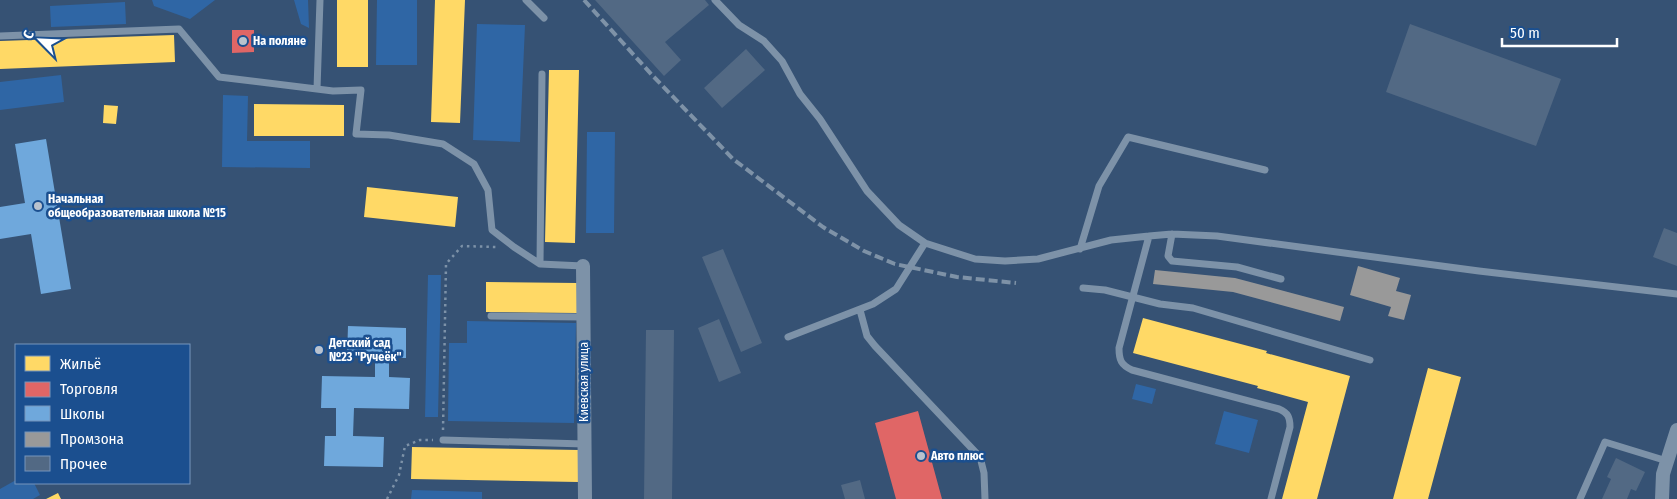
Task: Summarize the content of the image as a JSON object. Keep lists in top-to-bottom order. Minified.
{"streets":{"street":["Киевская улица"]},"places":["На поляне","Начальная общеобразовательная школа №15","Детский сад №23 \"Ручеёк\"","Авто плюс"],"legend":["Жильё","Торговля","Школы","Промзона","Прочее"],"scale_bar":"50 m","north":"top left"}
